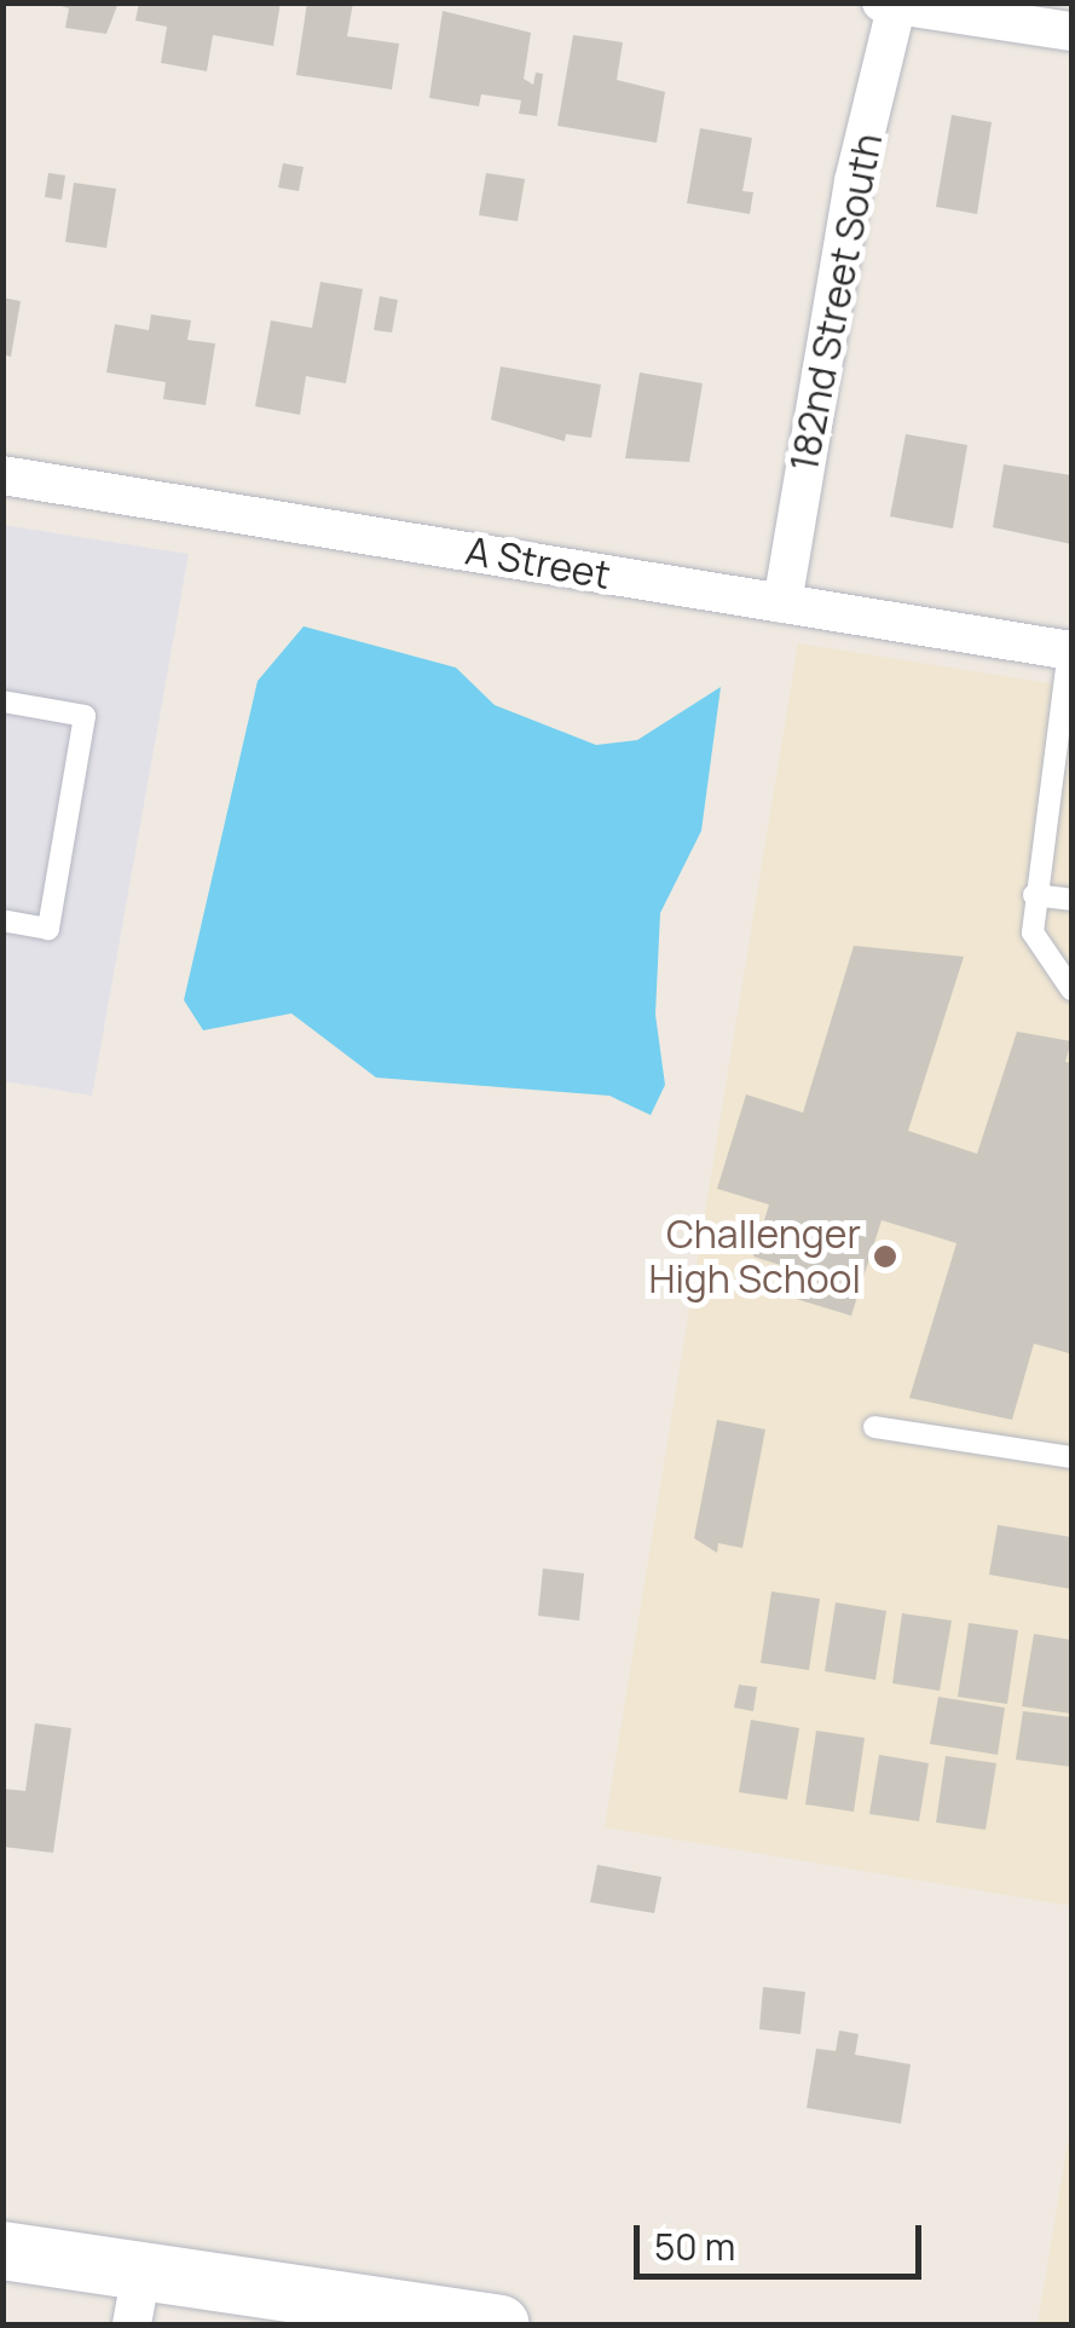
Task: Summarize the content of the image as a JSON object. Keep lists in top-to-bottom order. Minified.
{"streets":{"street":["182nd Street South","A Street"]},"crossings":[["182nd Street South","A Street"]],"places":["Challenger High School"],"scale_bar":"50 m"}
